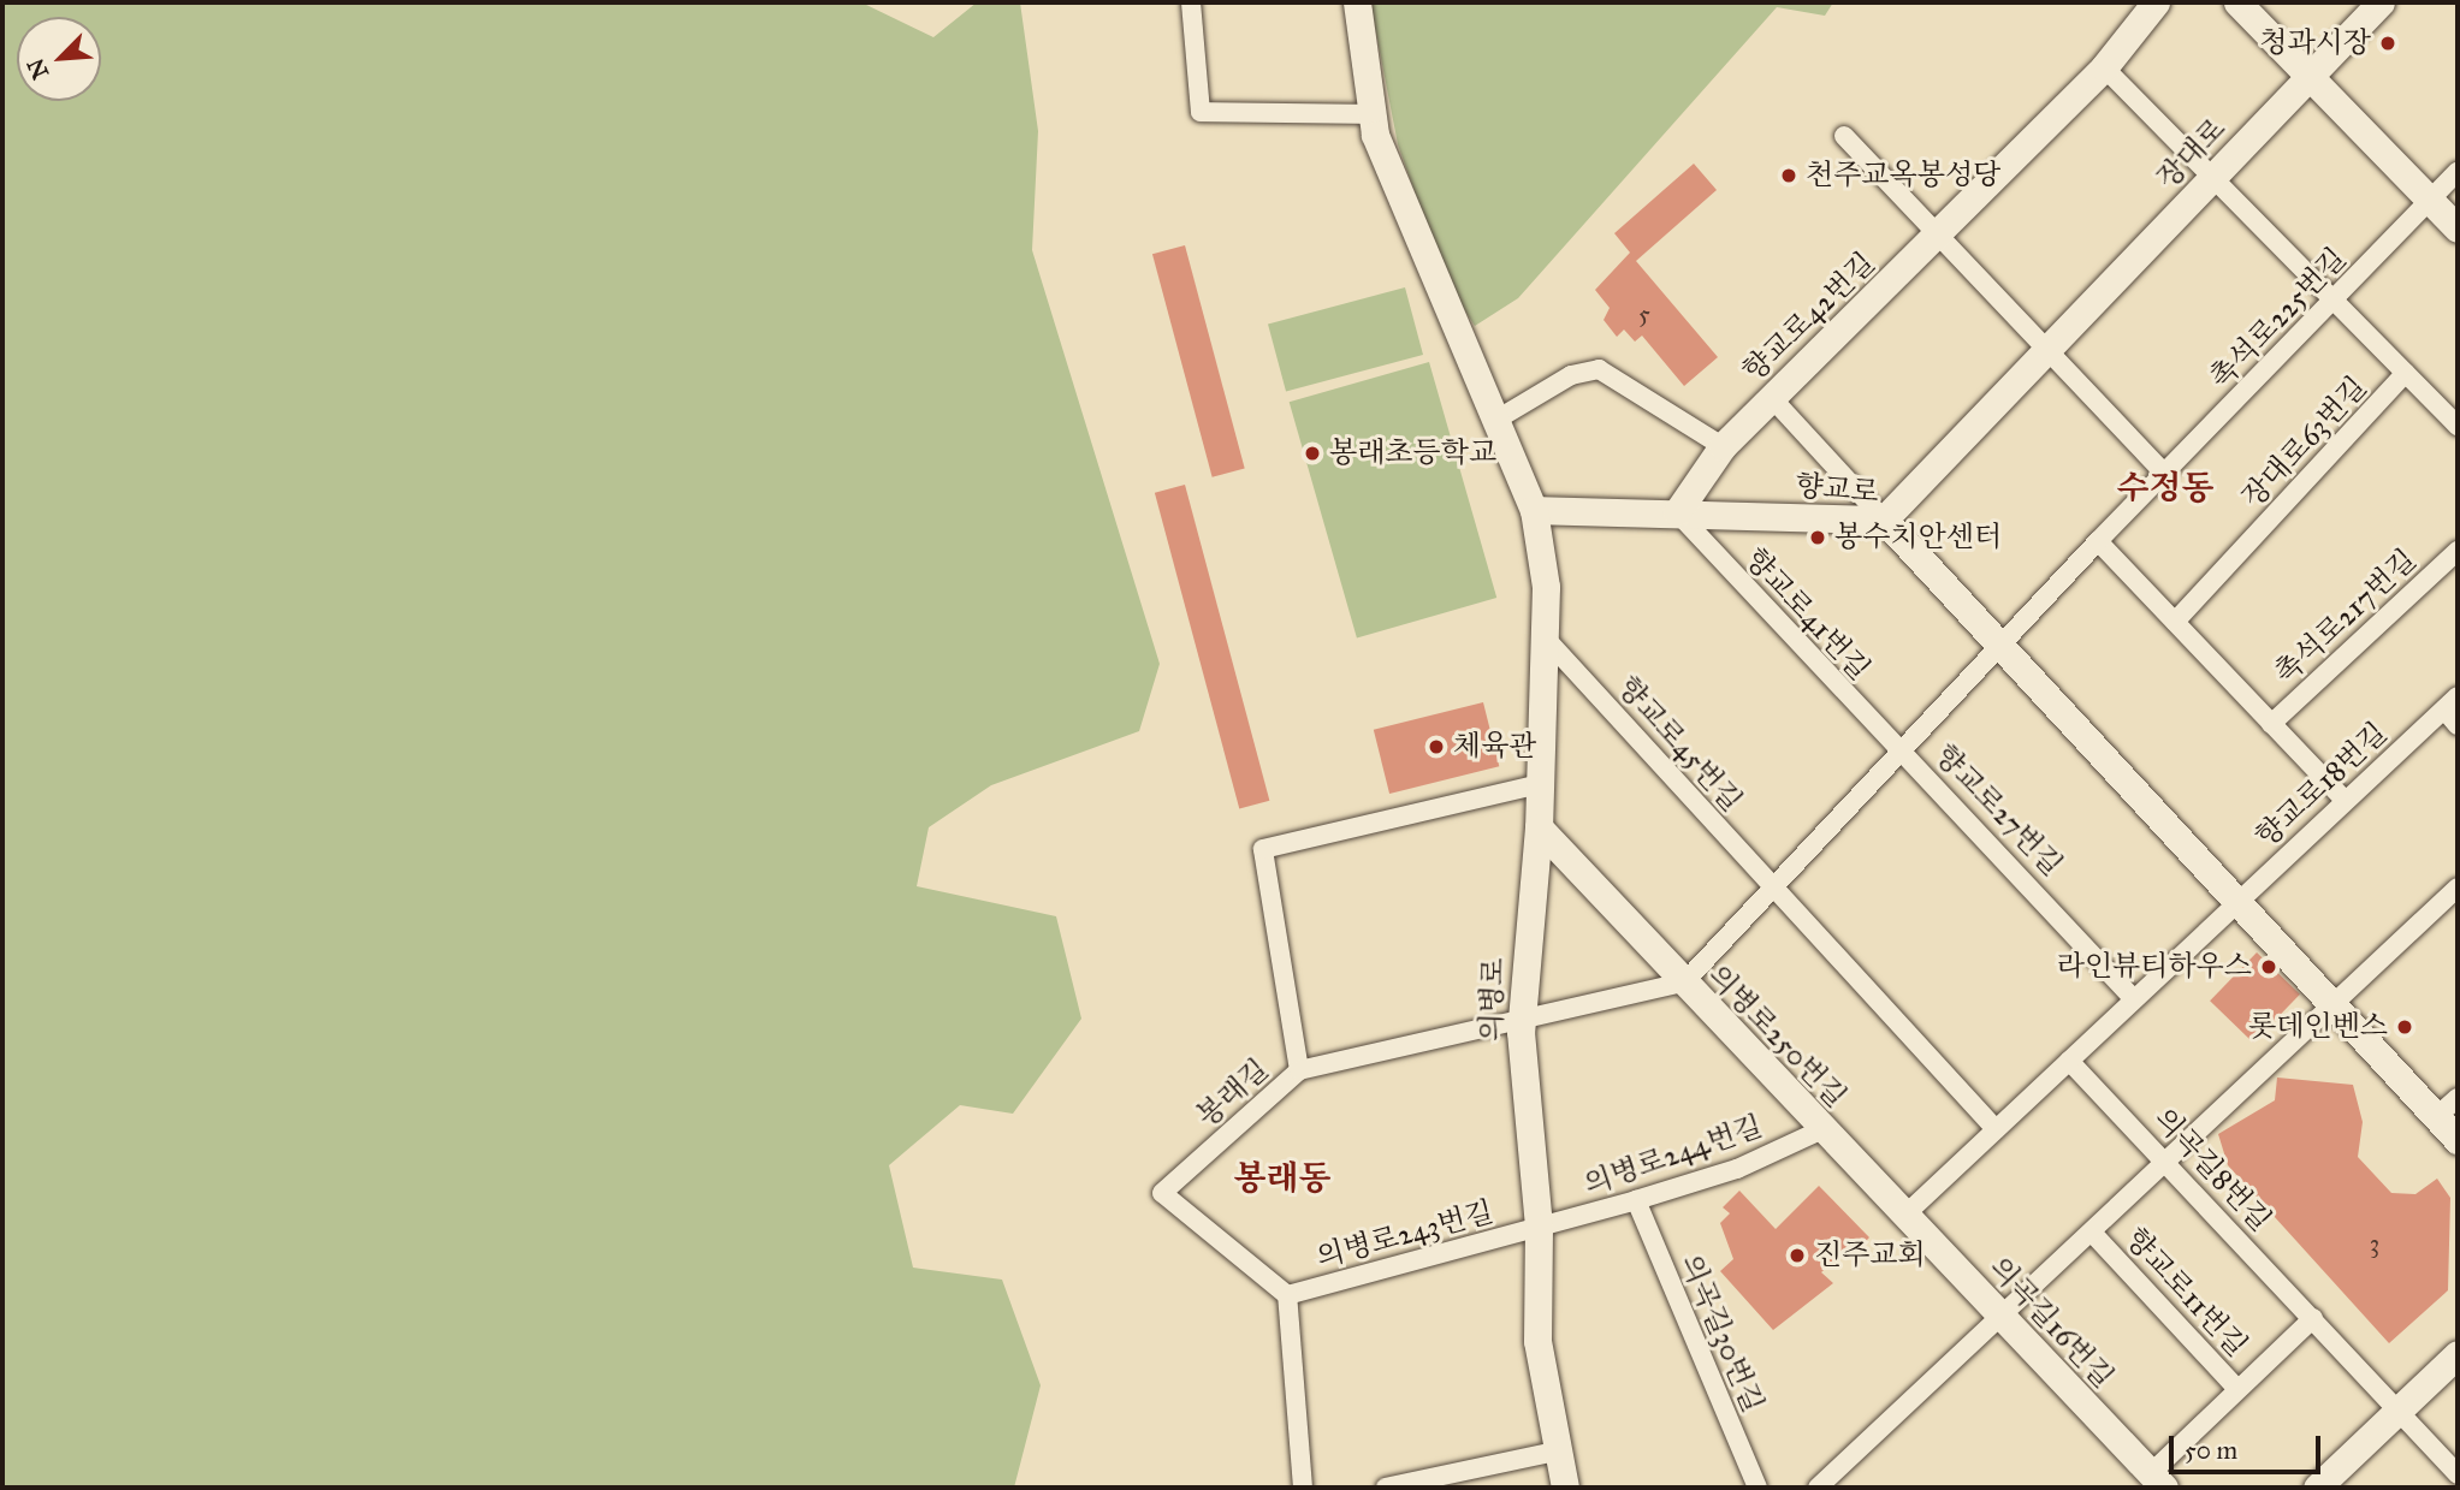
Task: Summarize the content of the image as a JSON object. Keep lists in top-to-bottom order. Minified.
{"streets":{"street":["장대로","향교로42번길","촉석로225번길","장대로63번길","향교로","향교로41번길","촉석로217번길","향교로45번길","향교로18번길","향교로27번길","의병로","의병로250번길","봉래길","의병로244번길","의곡길8번길","의병로243번길","향교로11번길","의곡길16번길","의곡길30번길"]},"crossings":[["장대로","장대로63번길"],["장대로","향교로"],["향교로42번길","장대로63번길"],["향교로42번길","향교로"],["향교로42번길","향교로41번길"],["촉석로225번길","장대로63번길"],["촉석로225번길","촉석로217번길"],["촉석로225번길","향교로27번길"],["장대로63번길","촉석로217번길"],["향교로","향교로41번길"],["향교로","향교로18번길"],["향교로","향교로27번길"],["향교로","의병로"],["향교로","향교로11번길"],["향교로41번길","향교로27번길"],["촉석로217번길","향교로18번길"],["촉석로217번길","향교로27번길"],["향교로45번길","향교로27번길"],["향교로45번길","의병로"],["향교로18번길","향교로27번길"],["향교로18번길","의병로250번길"],["향교로18번길","의곡길8번길"],["향교로18번길","의곡길16번길"],["향교로27번길","의병로250번길"],["의병로","의병로250번길"],["의병로","봉래길"],["의병로","의병로244번길"],["의병로","의병로243번길"],["의병로250번길","봉래길"],["의병로250번길","의병로244번길"],["의병로250번길","의곡길16번길"],["봉래길","의병로243번길"],["의병로244번길","의병로243번길"],["의병로244번길","의곡길30번길"],["의곡길8번길","향교로11번길"],["향교로11번길","의곡길16번길"]],"districts":["수정동","봉래동"],"places":["청과시장","천주교옥봉성당","봉래초등학교","봉수치안센터","체육관","라인뷰티하우스","롯데인벤스","진주교회"],"house_numbers":["5","3"],"scale_bar":"50 m","north":"bottom left"}
